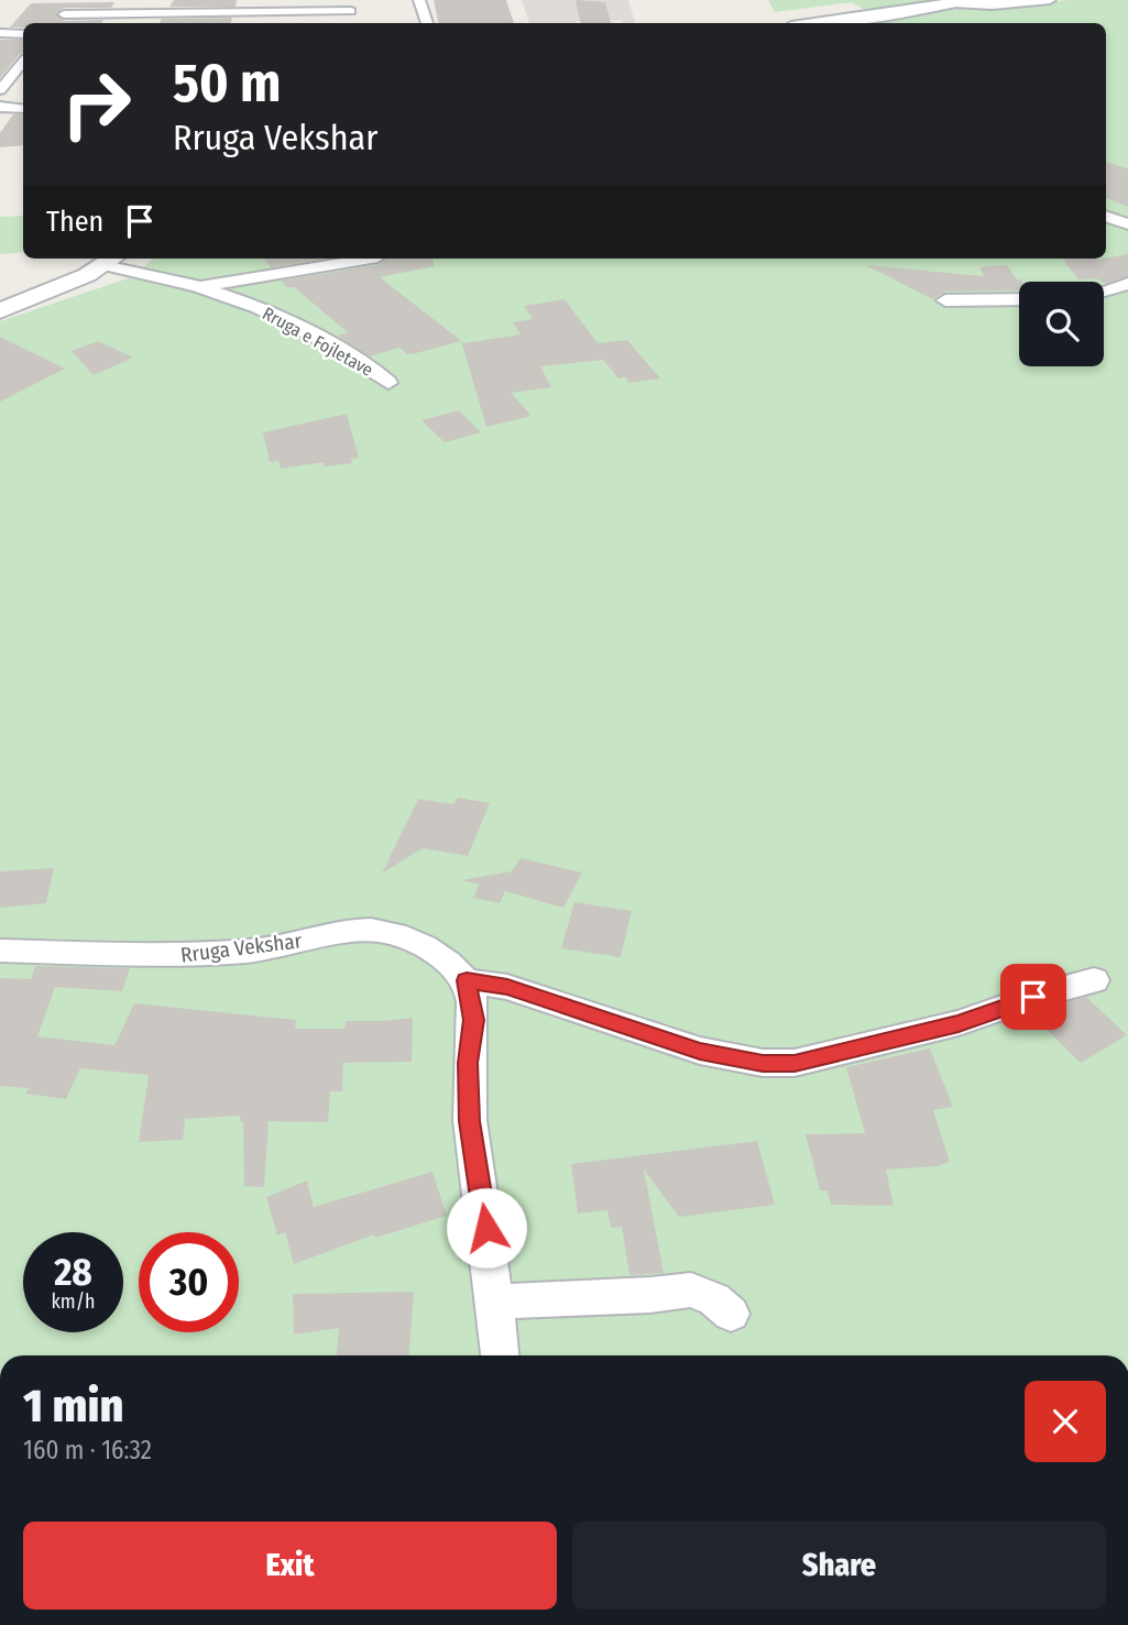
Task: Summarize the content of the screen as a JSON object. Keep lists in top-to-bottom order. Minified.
{"streets":{"street":["Rruga e Fojletave","Rruga Vekshar"]},"page":{"turn":["50 m","Rruga Vekshar"],"then":"Then","speed":"28 km/h","limit":"30","heading":["1 min","160 m · 16:32"],"buttons":["Exit","Share"]}}
